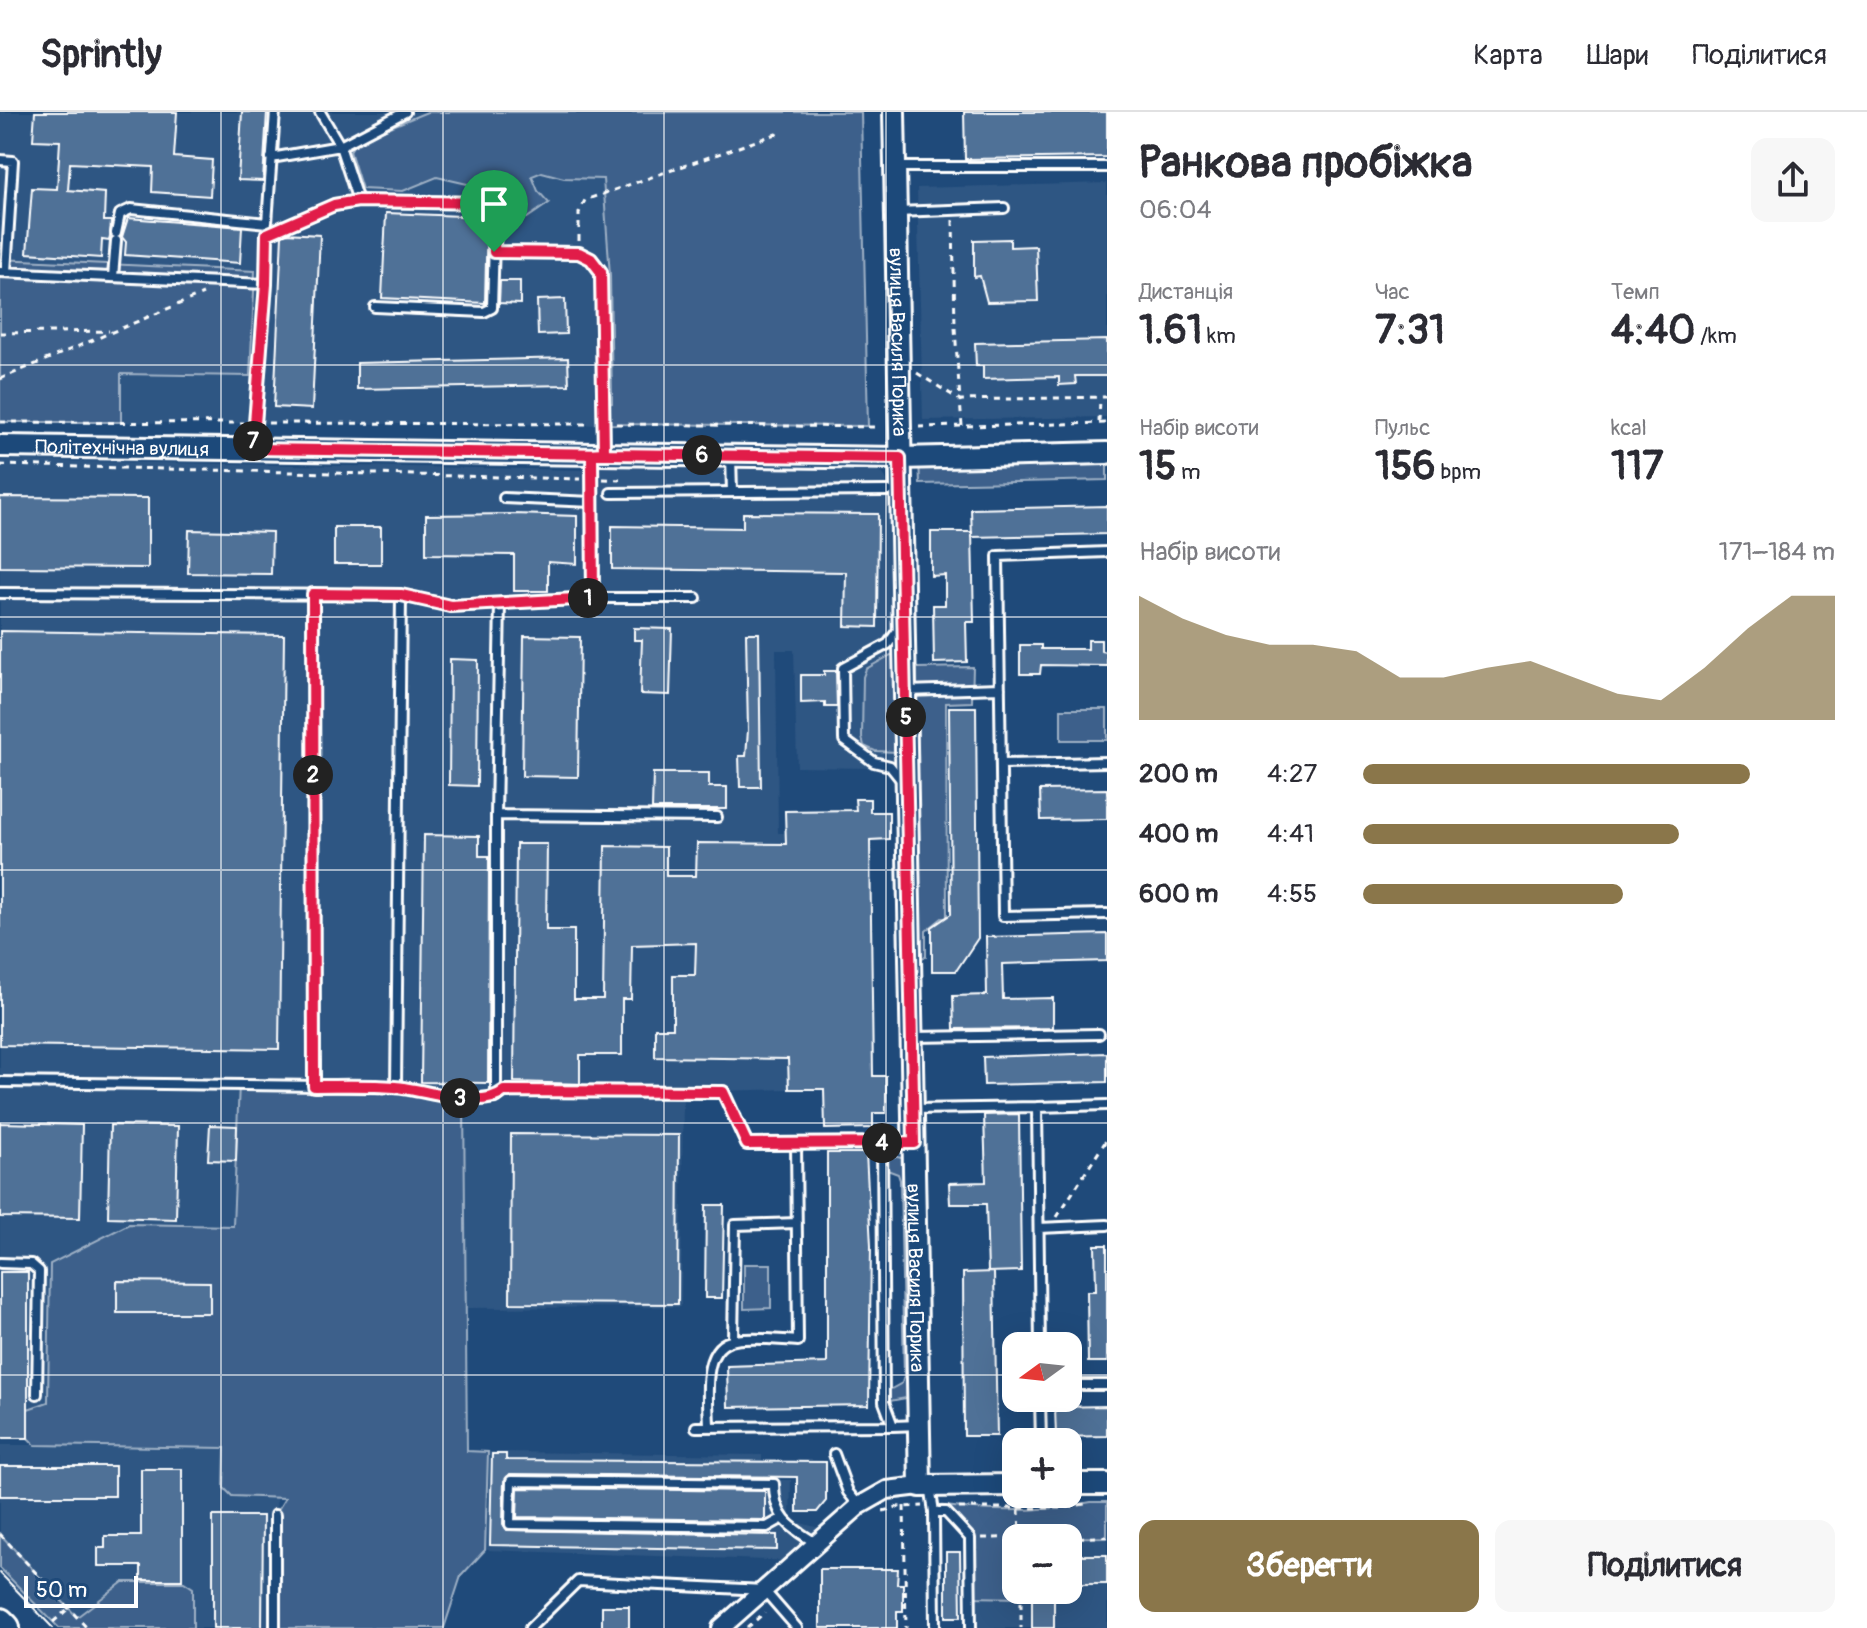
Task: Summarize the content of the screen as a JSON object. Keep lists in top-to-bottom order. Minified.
{"streets":{"street":["вулиця Василя Порика","Політехнічна вулиця"]},"crossings":[["вулиця Василя Порика","Політехнічна вулиця"]],"scale_bar":"50 m","north":"left","page":{"header":"Sprintly","nav":["Карта","Шари","Поділитися"],"heading":["Ранкова пробіжка","06:04"],"stats":[["Дистанція","1.61 km"],["Час","7:31"],["Темп","4:40 /km"],["Набір висоти","15 m"],["Пульс","156 bpm"],["kcal","117"]],"pins":["7","6","1","5","2","3","4"],"chart":["Набір висоти","171–184 m"],"list":[{"name":"200 m","note":"4:27"},{"name":"400 m","note":"4:41"},{"name":"600 m","note":"4:55"}],"map_buttons":["+","−"],"buttons":["Зберегти","Поділитися"],"scale":"50 m"}}
